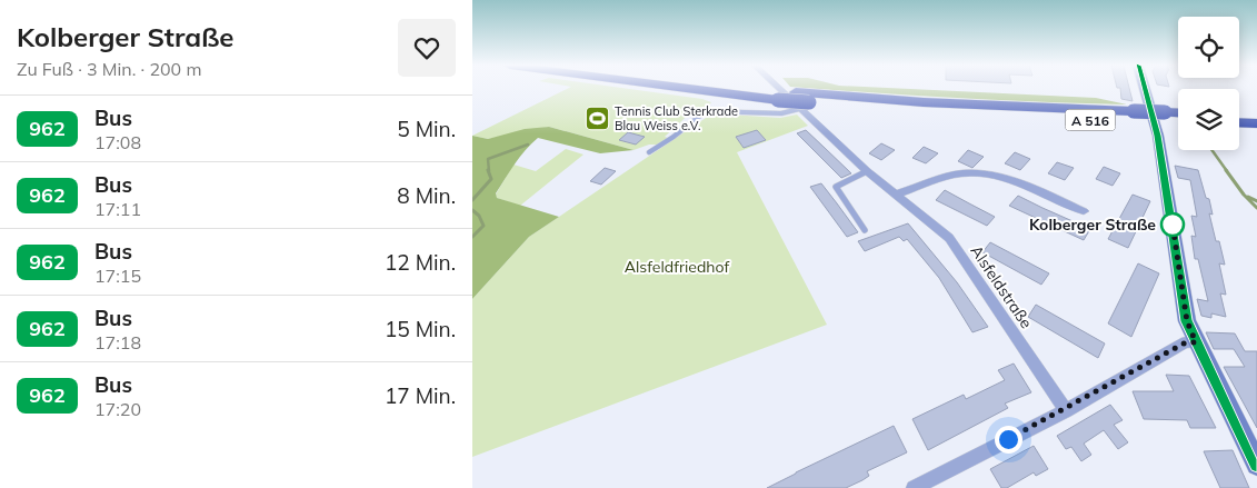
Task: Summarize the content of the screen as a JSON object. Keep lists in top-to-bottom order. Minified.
{"streets":{"highway":["A 516"],"street":["Alsfeldstraße"]},"crossings":[["A 516","Alsfeldstraße"]],"parks":["Alsfeldfriedhof"],"places":{"sports":["Tennis Club Sterkrade Blau Weiss e.V."],"other":["Kolberger Straße"]},"lines":["bus line 962"],"page":{"heading":["Kolberger Straße","Zu Fuß · 3 Min. · 200 m"],"list":[{"mark":"962","name":"Bus","note":"17:08","value":"5 Min."},{"mark":"962","name":"Bus","note":"17:11","value":"8 Min."},{"mark":"962","name":"Bus","note":"17:15","value":"12 Min."},{"mark":"962","name":"Bus","note":"17:18","value":"15 Min."},{"mark":"962","name":"Bus","note":"17:20","value":"17 Min."}]}}
